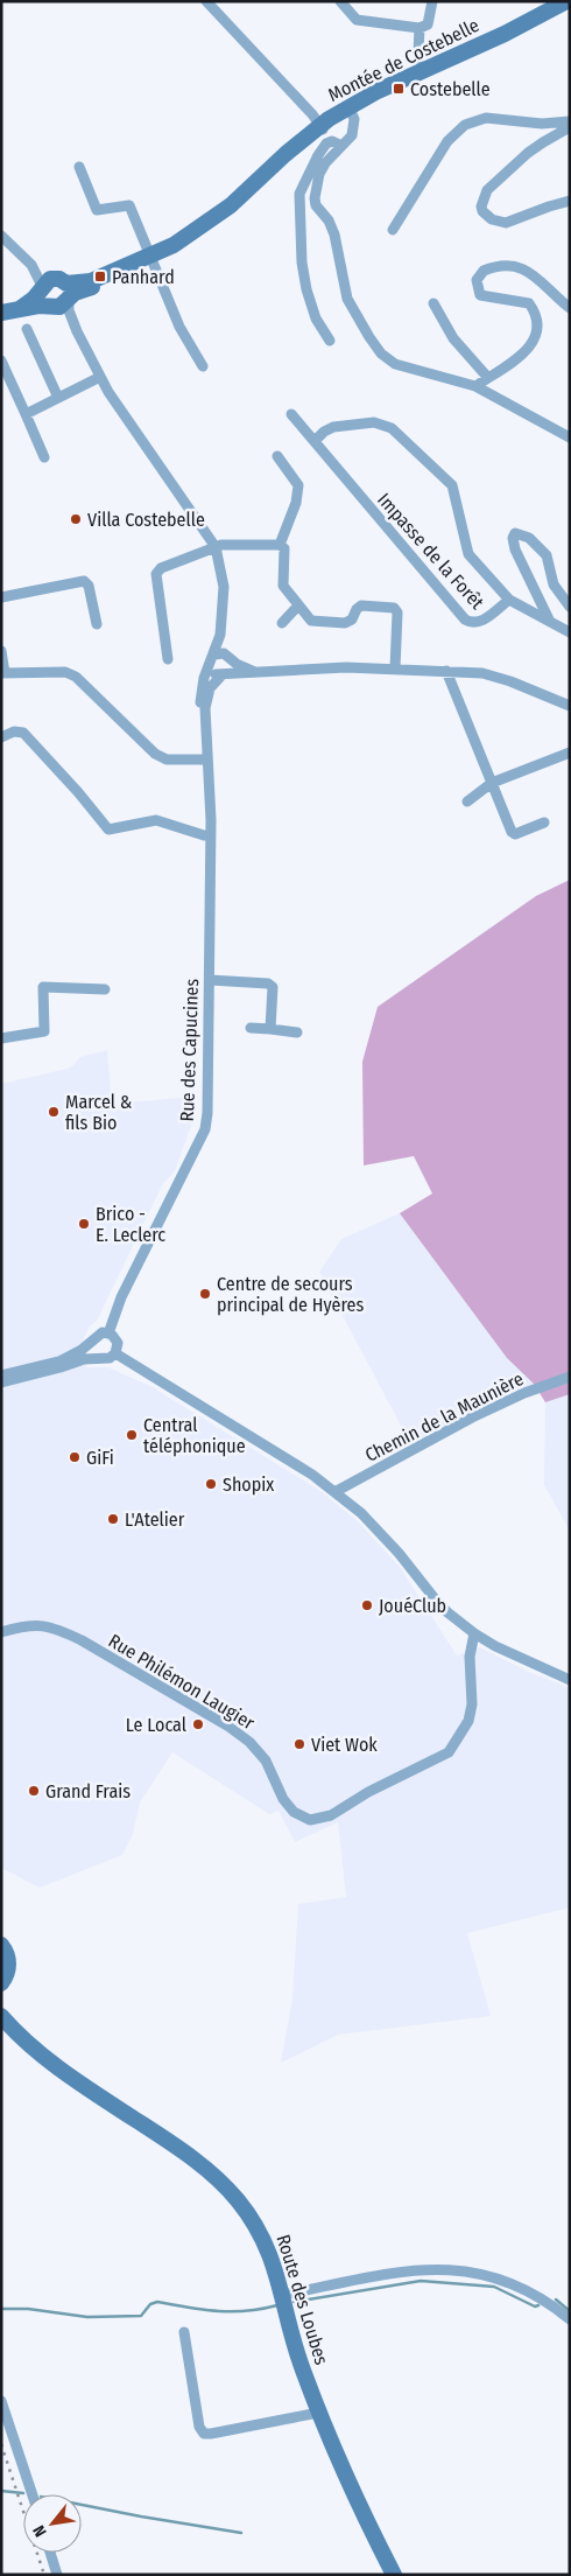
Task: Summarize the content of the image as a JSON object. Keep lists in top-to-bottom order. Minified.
{"streets":{"main road":["Montée de Costebelle","Route des Loubes"],"street":["Impasse de la Forêt","Rue des Capucines","Chemin de la Maunière","Rue Philémon Laugier"]},"places":{"transit":["Costebelle","Panhard"],"other":["Villa Costebelle","Marcel & fils Bio","Brico - E. Leclerc","Centre de secours principal de Hyères","Central téléphonique","GiFi","Shopix","L'Atelier","JouéClub","Le Local","Viet Wok","Grand Frais"]},"north":"bottom left"}
